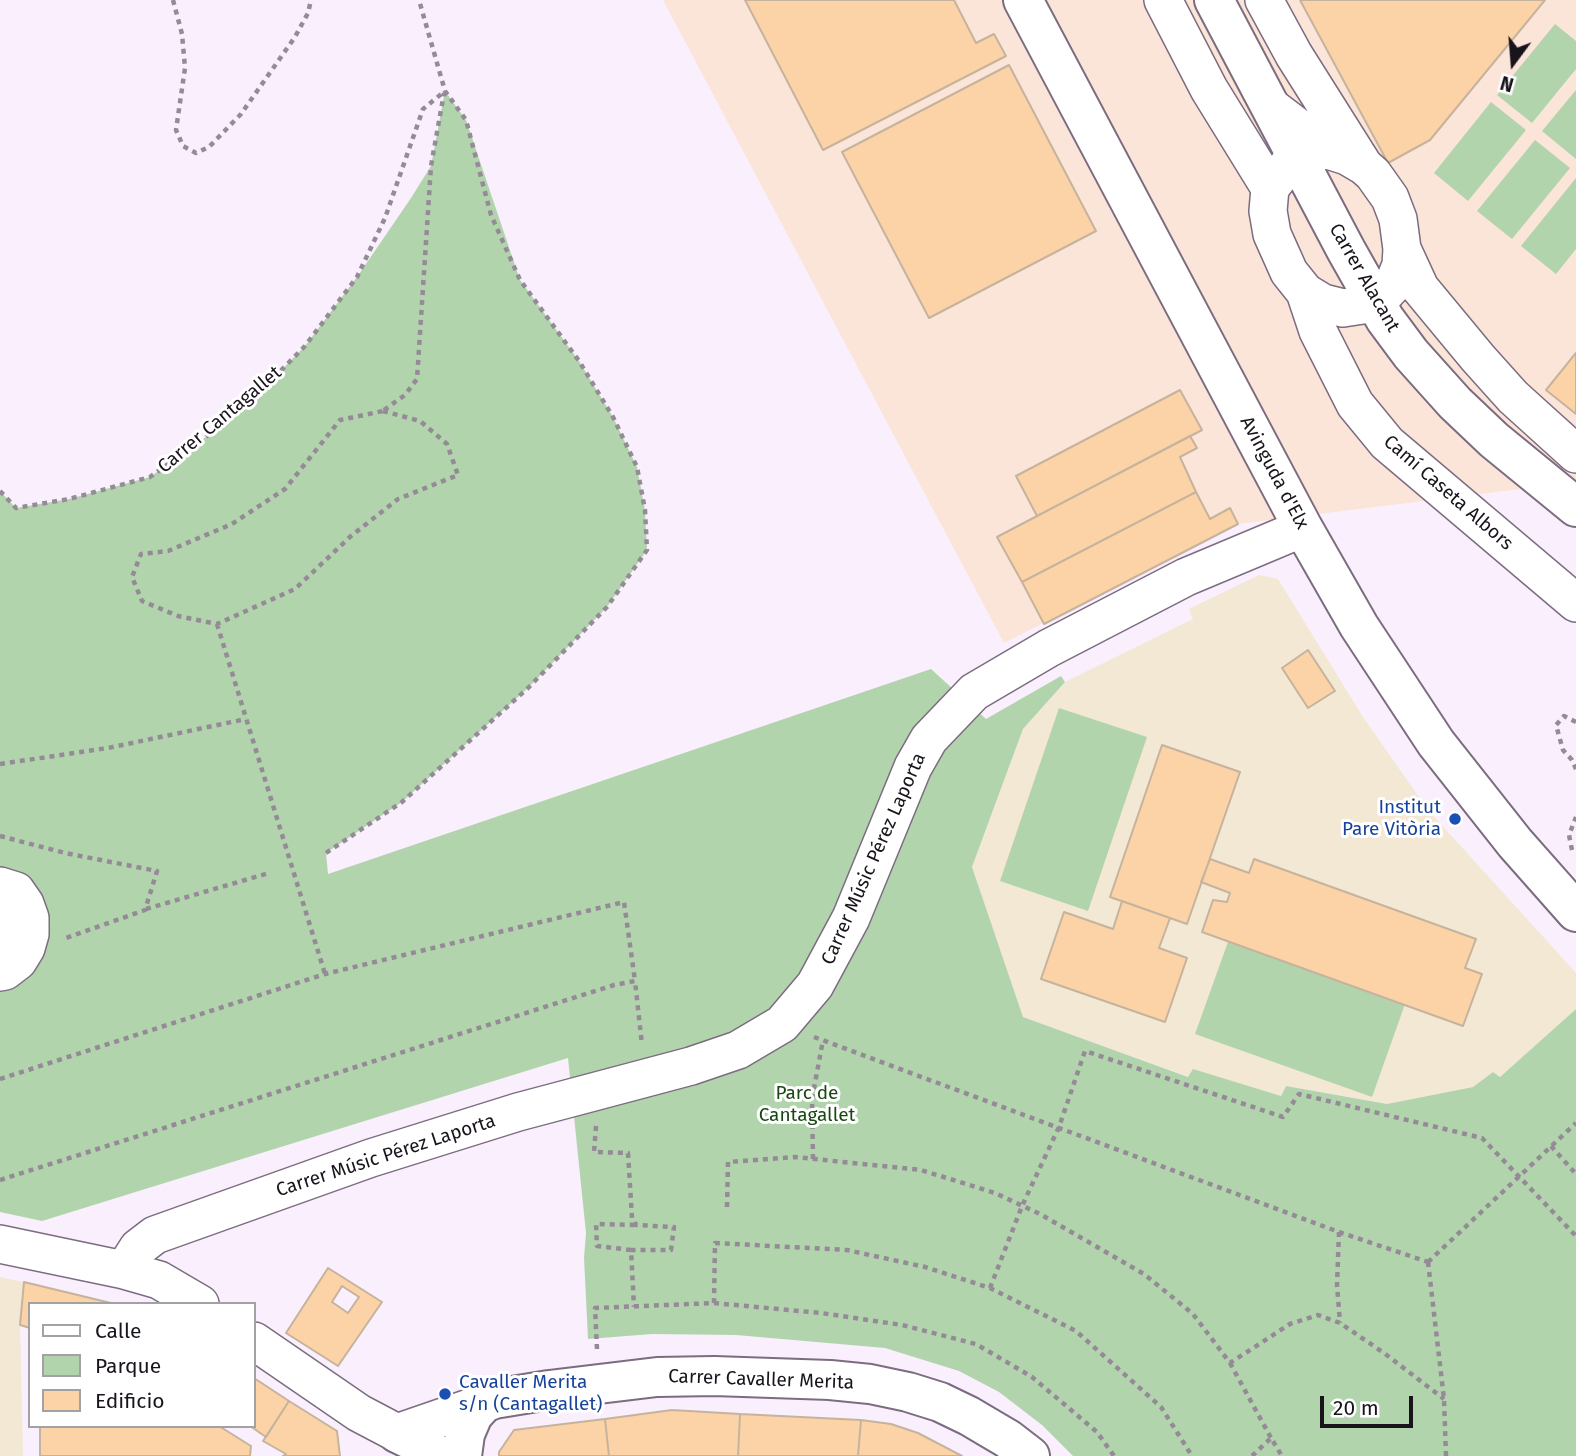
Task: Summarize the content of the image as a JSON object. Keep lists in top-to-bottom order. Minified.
{"streets":{"street":["Carrer Alacant","Avinguda d'Elx","Camí Caseta Albors","Carrer Músic Pérez Laporta","Carrer Cavaller Merita"],"path":["Carrer Cantagallet"]},"crossings":[["Avinguda d'Elx","Carrer Músic Pérez Laporta"]],"parks":["Parc de Cantagallet"],"places":["Institut Pare Vitòria","Cavaller Merita s/n (Cantagallet)"],"legend":["Calle","Parque","Edificio"],"scale_bar":"20 m","north":"bottom"}
